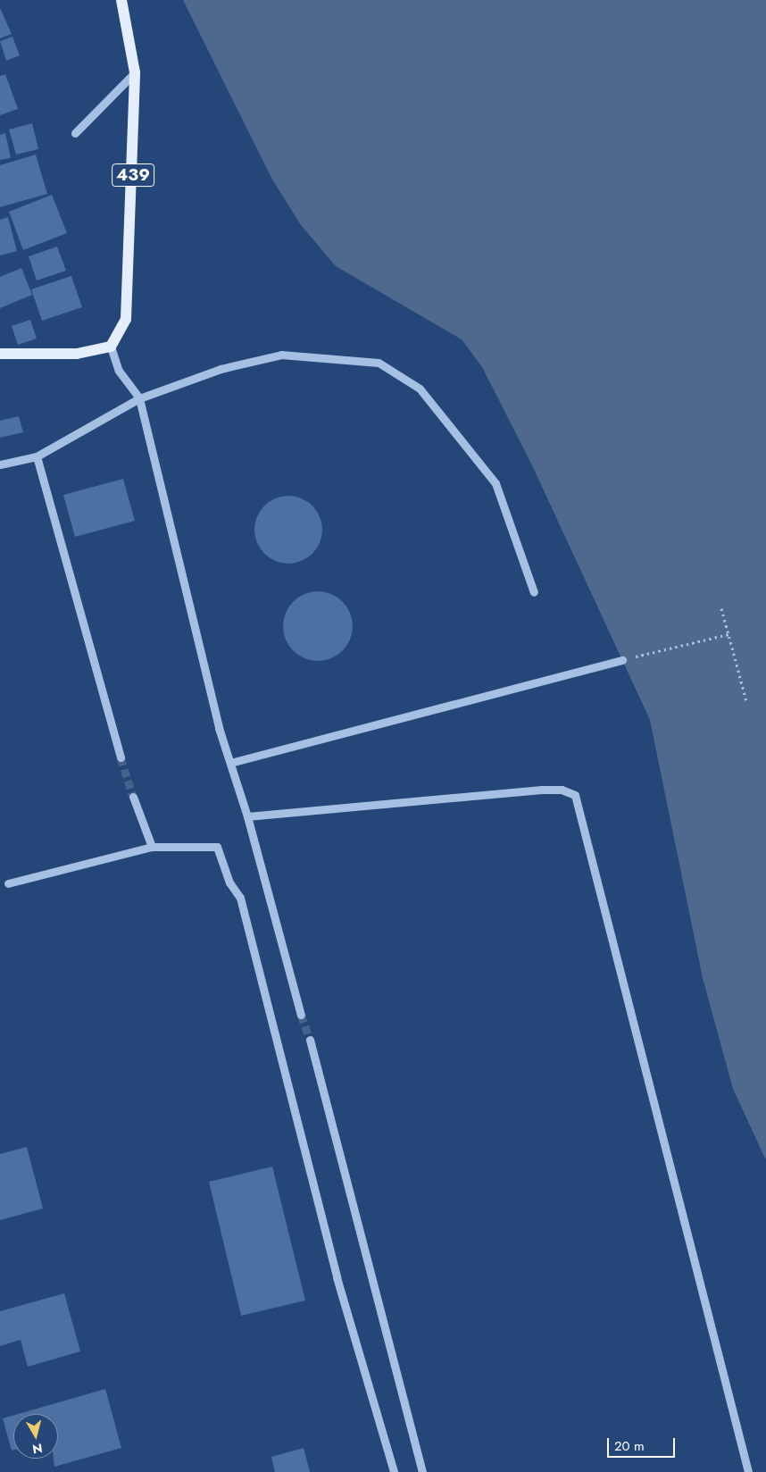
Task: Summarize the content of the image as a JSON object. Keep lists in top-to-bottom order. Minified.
{"streets":{"main road":["439"]},"scale_bar":"20 m","north":"bottom"}
